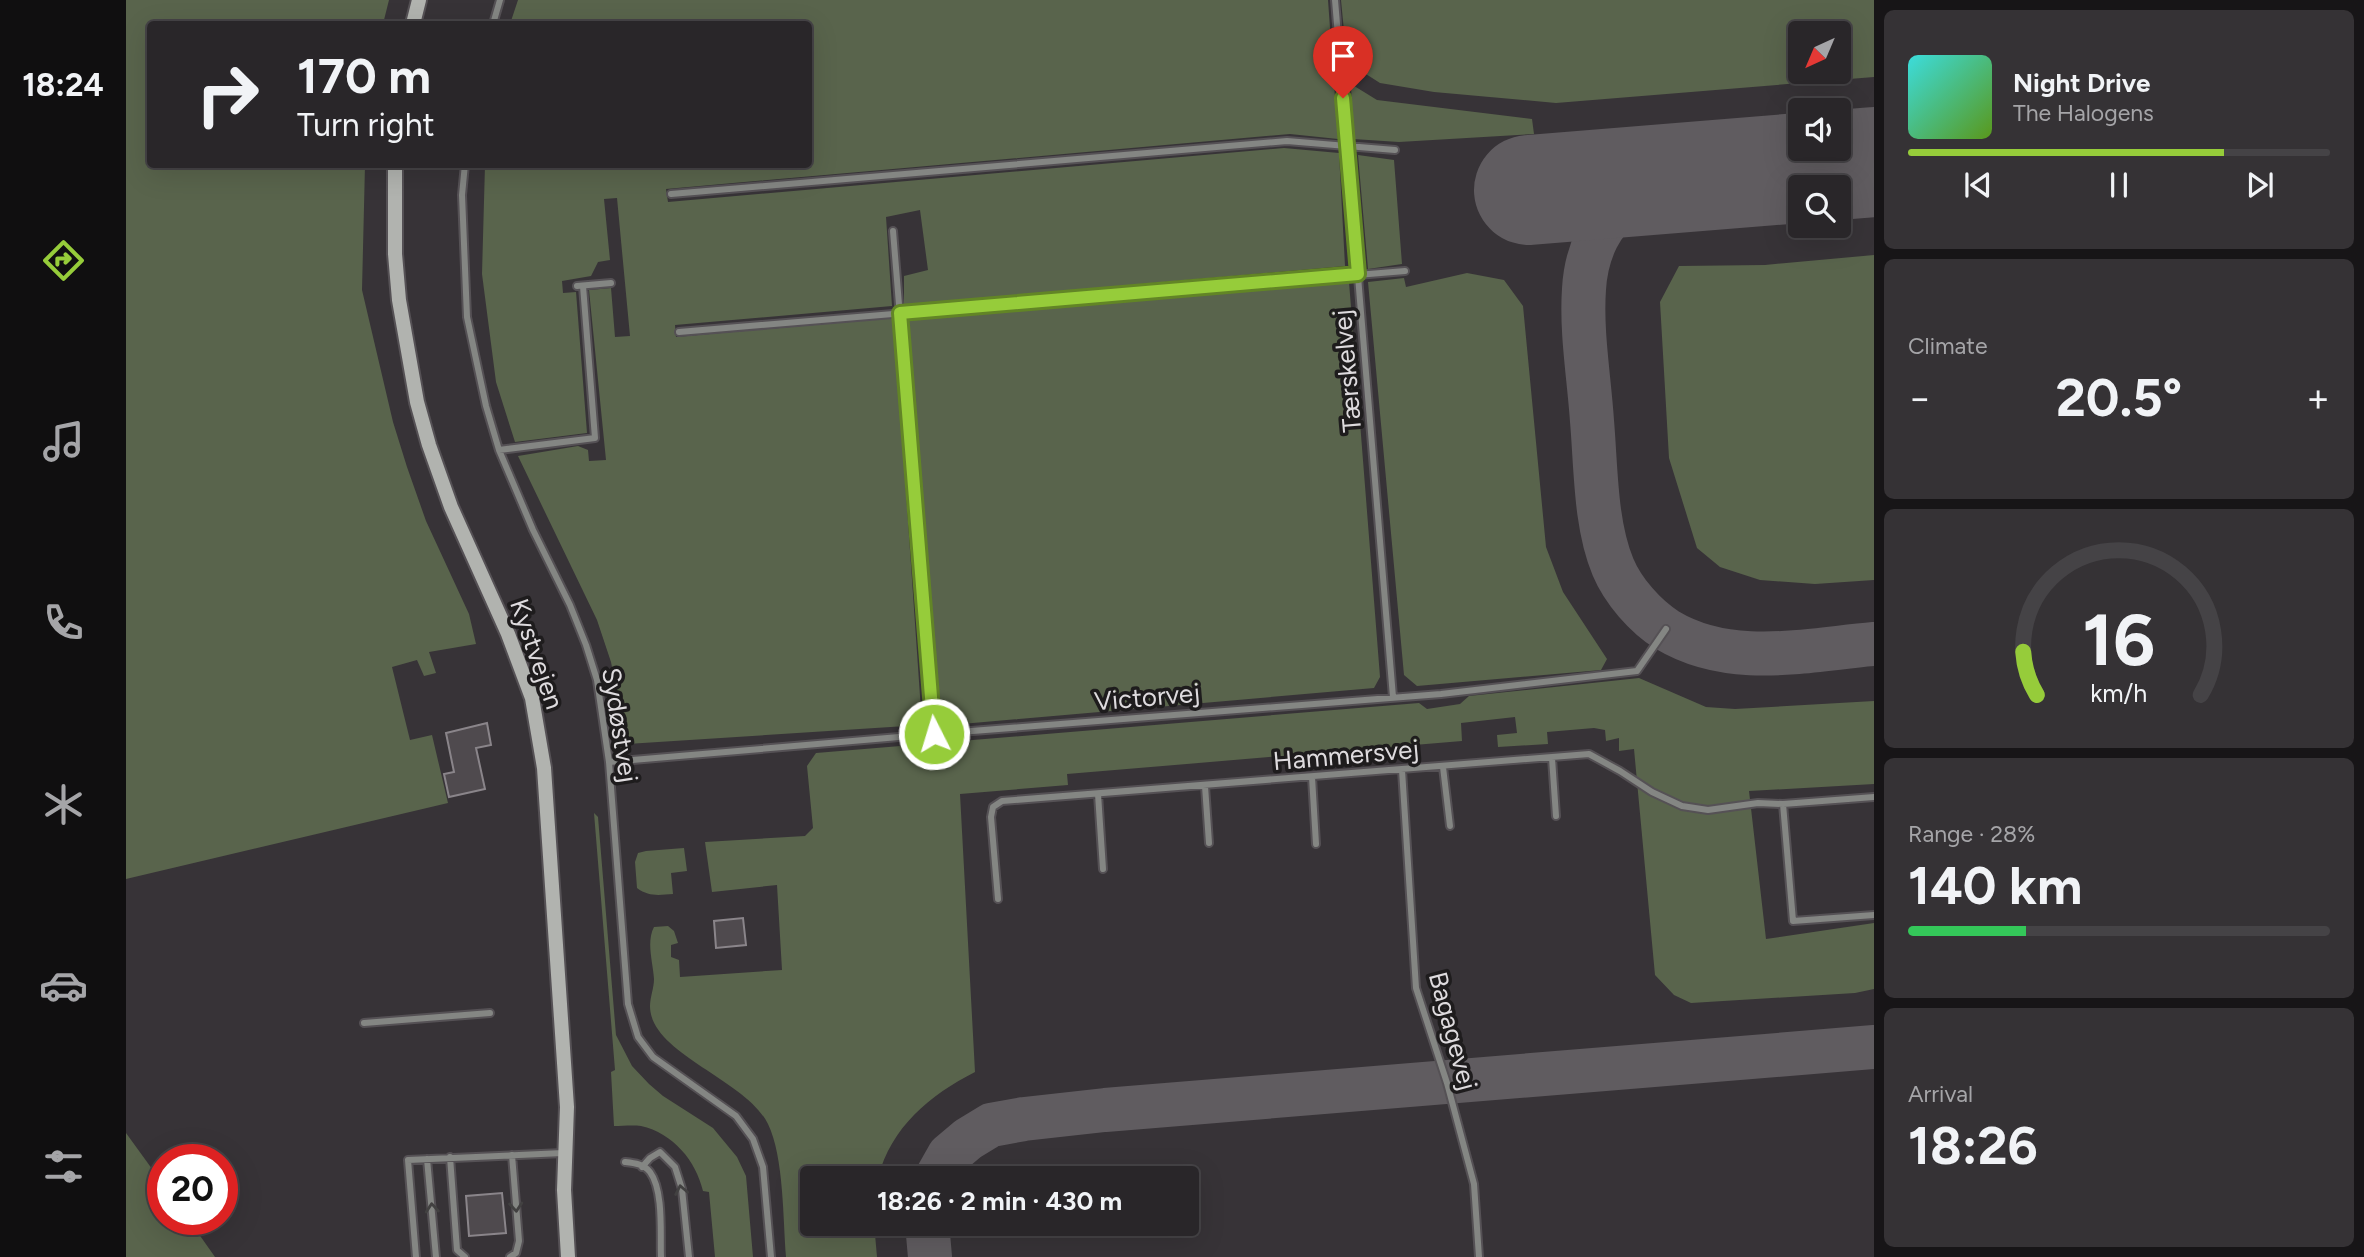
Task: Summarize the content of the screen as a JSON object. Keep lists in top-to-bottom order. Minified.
{"streets":{"street":["Kystvejen"],"lane":["Tærskelvej","Victorvej","Sydøstvej","Hammersvej","Bagagevej"]},"crossings":[["Tærskelvej","Victorvej"],["Victorvej","Sydøstvej"],["Hammersvej","Bagagevej"]],"north":"bottom left","page":{"tabs":"18:24","turn":["170 m","Turn right"],"song":["Night Drive","The Halogens"],"tile":["Climate",["Range · 28%","140 km"],["Arrival","18:26"]],"heat":["−","20.5°","+"],"limit":"20","trip":"18:26 · 2 min · 430 m","gauge":["16","km/h"]}}
